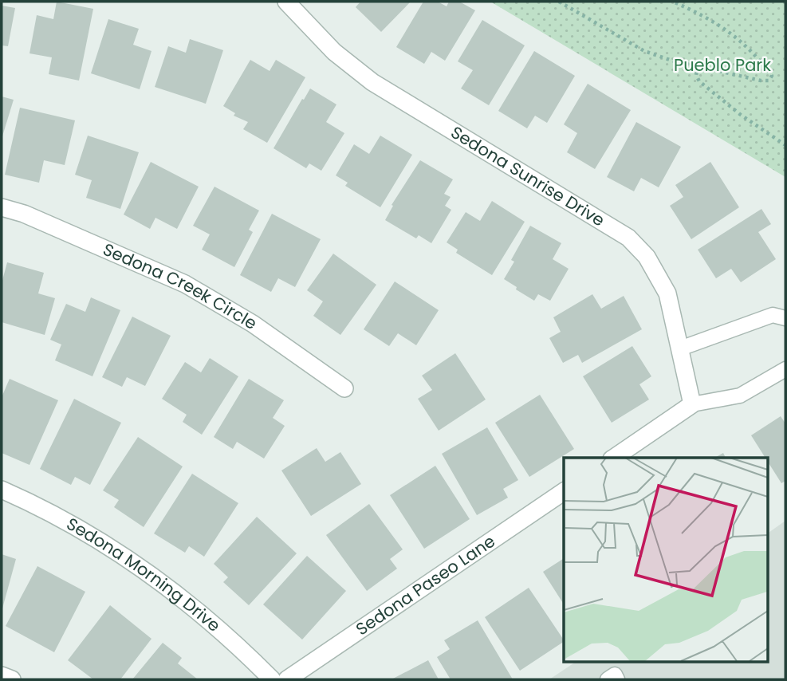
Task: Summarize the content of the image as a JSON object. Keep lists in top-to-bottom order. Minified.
{"streets":{"street":["Sedona Sunrise Drive","Sedona Creek Circle","Sedona Morning Drive","Sedona Paseo Lane"]},"parks":["Pueblo Park"]}
